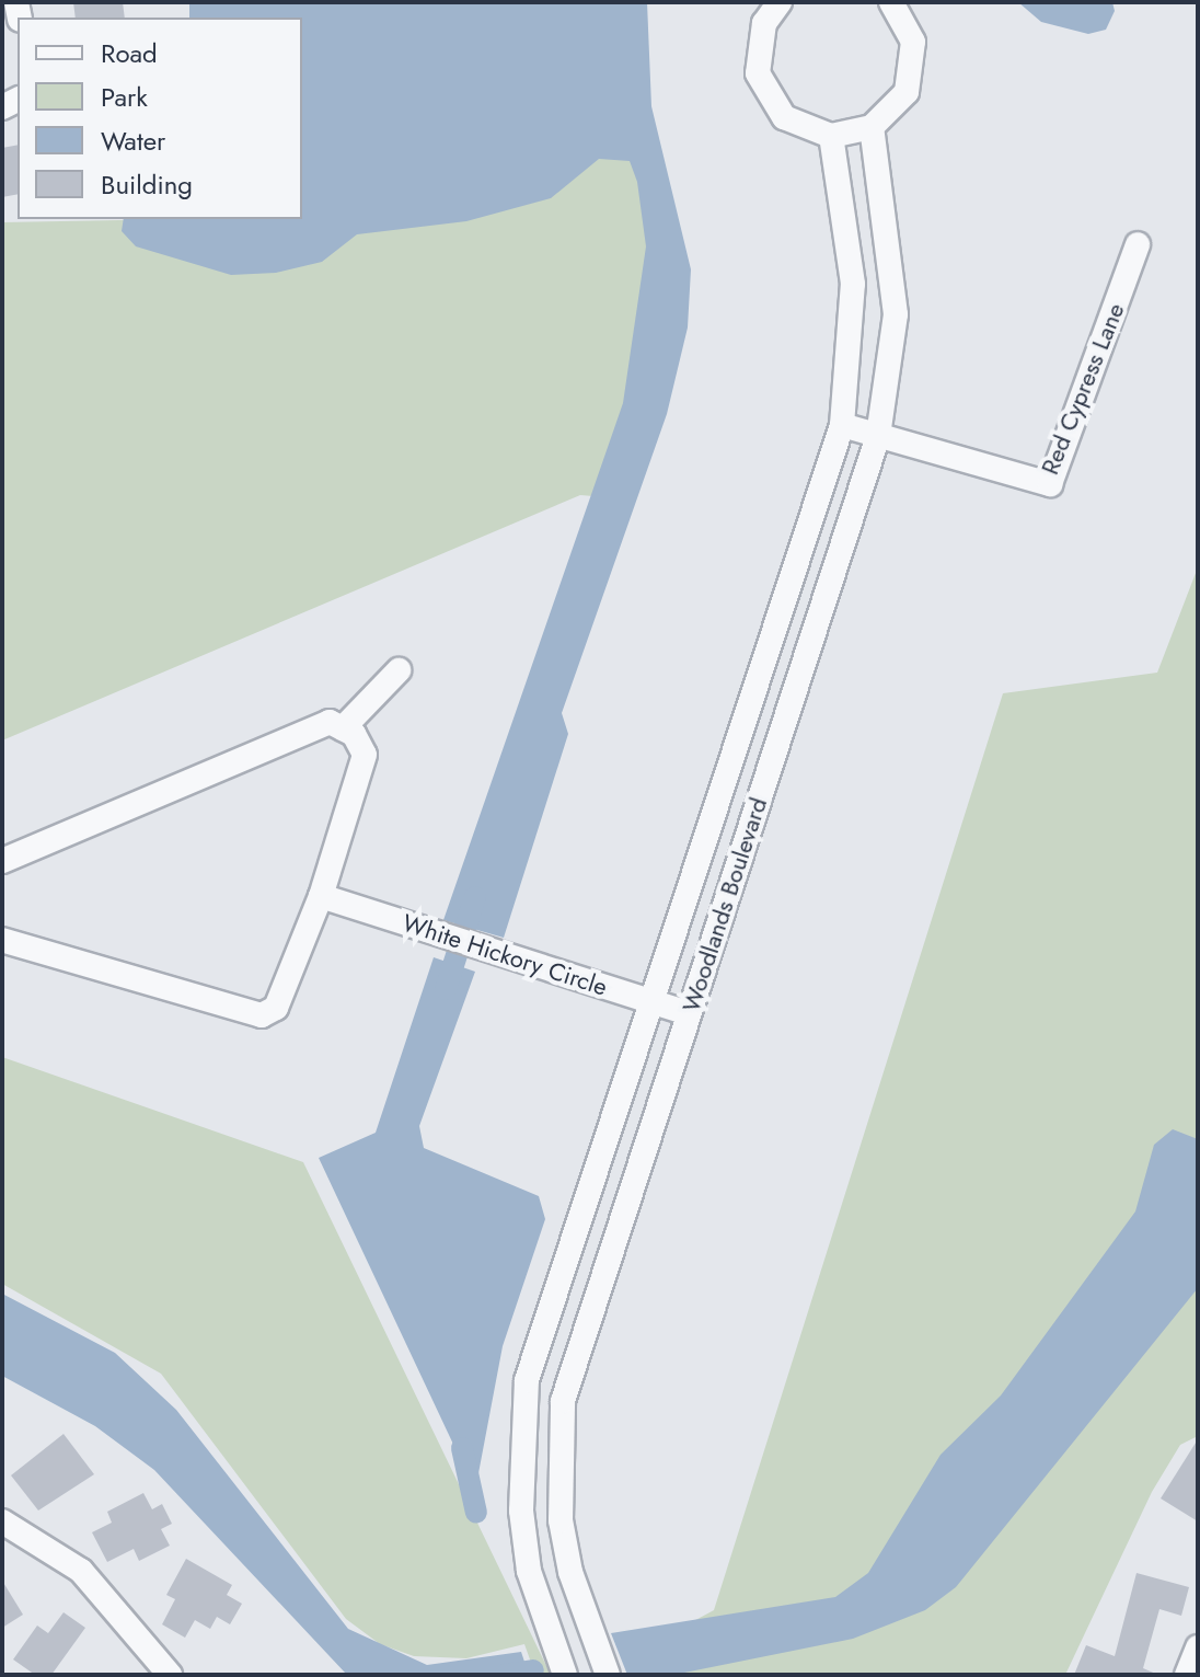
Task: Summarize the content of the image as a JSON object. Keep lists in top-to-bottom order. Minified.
{"streets":{"street":["Red Cypress Lane","Woodlands Boulevard","White Hickory Circle"]},"crossings":[["Red Cypress Lane","Woodlands Boulevard"],["Woodlands Boulevard","White Hickory Circle"]],"legend":["Road","Park","Water","Building"]}
